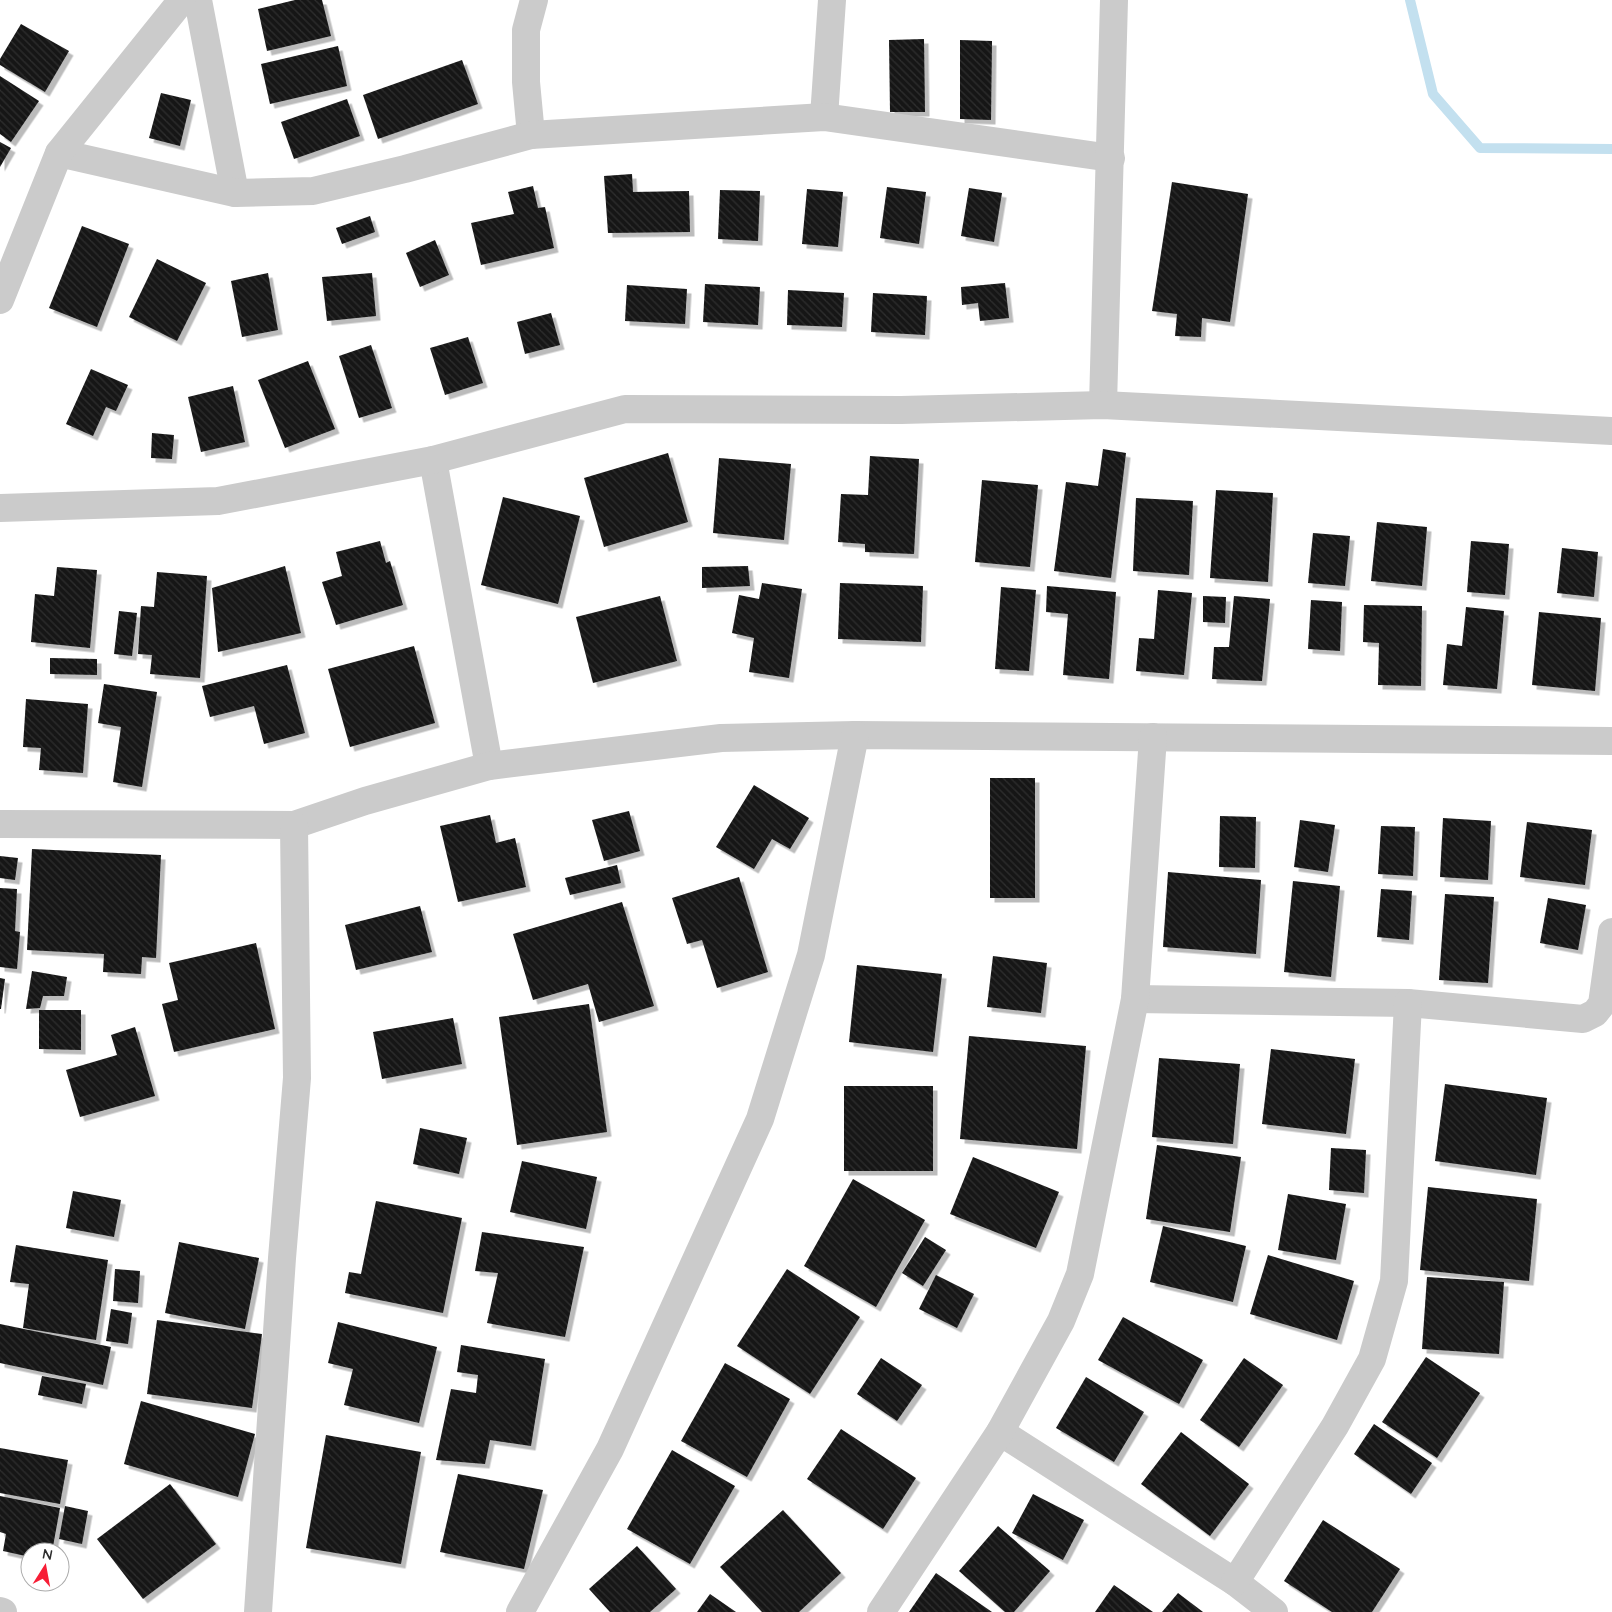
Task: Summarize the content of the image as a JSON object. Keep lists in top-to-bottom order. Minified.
{"north":"top"}
